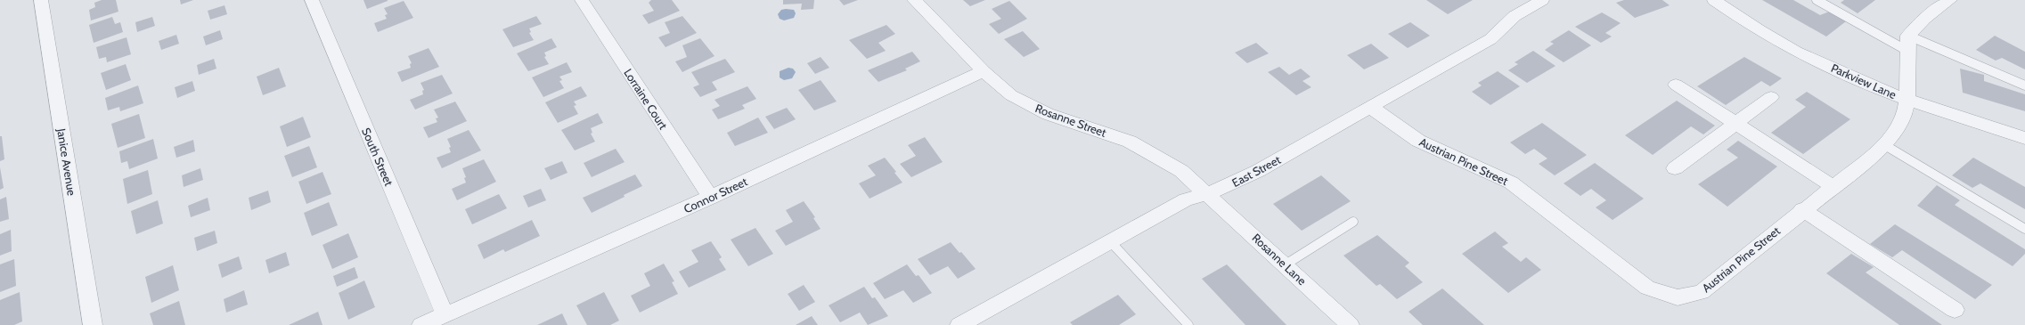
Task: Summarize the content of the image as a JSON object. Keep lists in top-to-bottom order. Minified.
{"streets":{"street":["Parkview Lane","Lorraine Court","Rosanne Street","South Street","Austrian Pine Street","Janice Avenue","East Street","Connor Street","Rosanne Lane"]},"crossings":[["Parkview Lane","Austrian Pine Street"],["Lorraine Court","Connor Street"],["Rosanne Street","East Street"],["Rosanne Street","Connor Street"],["Rosanne Street","Rosanne Lane"],["South Street","Connor Street"],["Austrian Pine Street","East Street"],["East Street","Rosanne Lane"]]}
